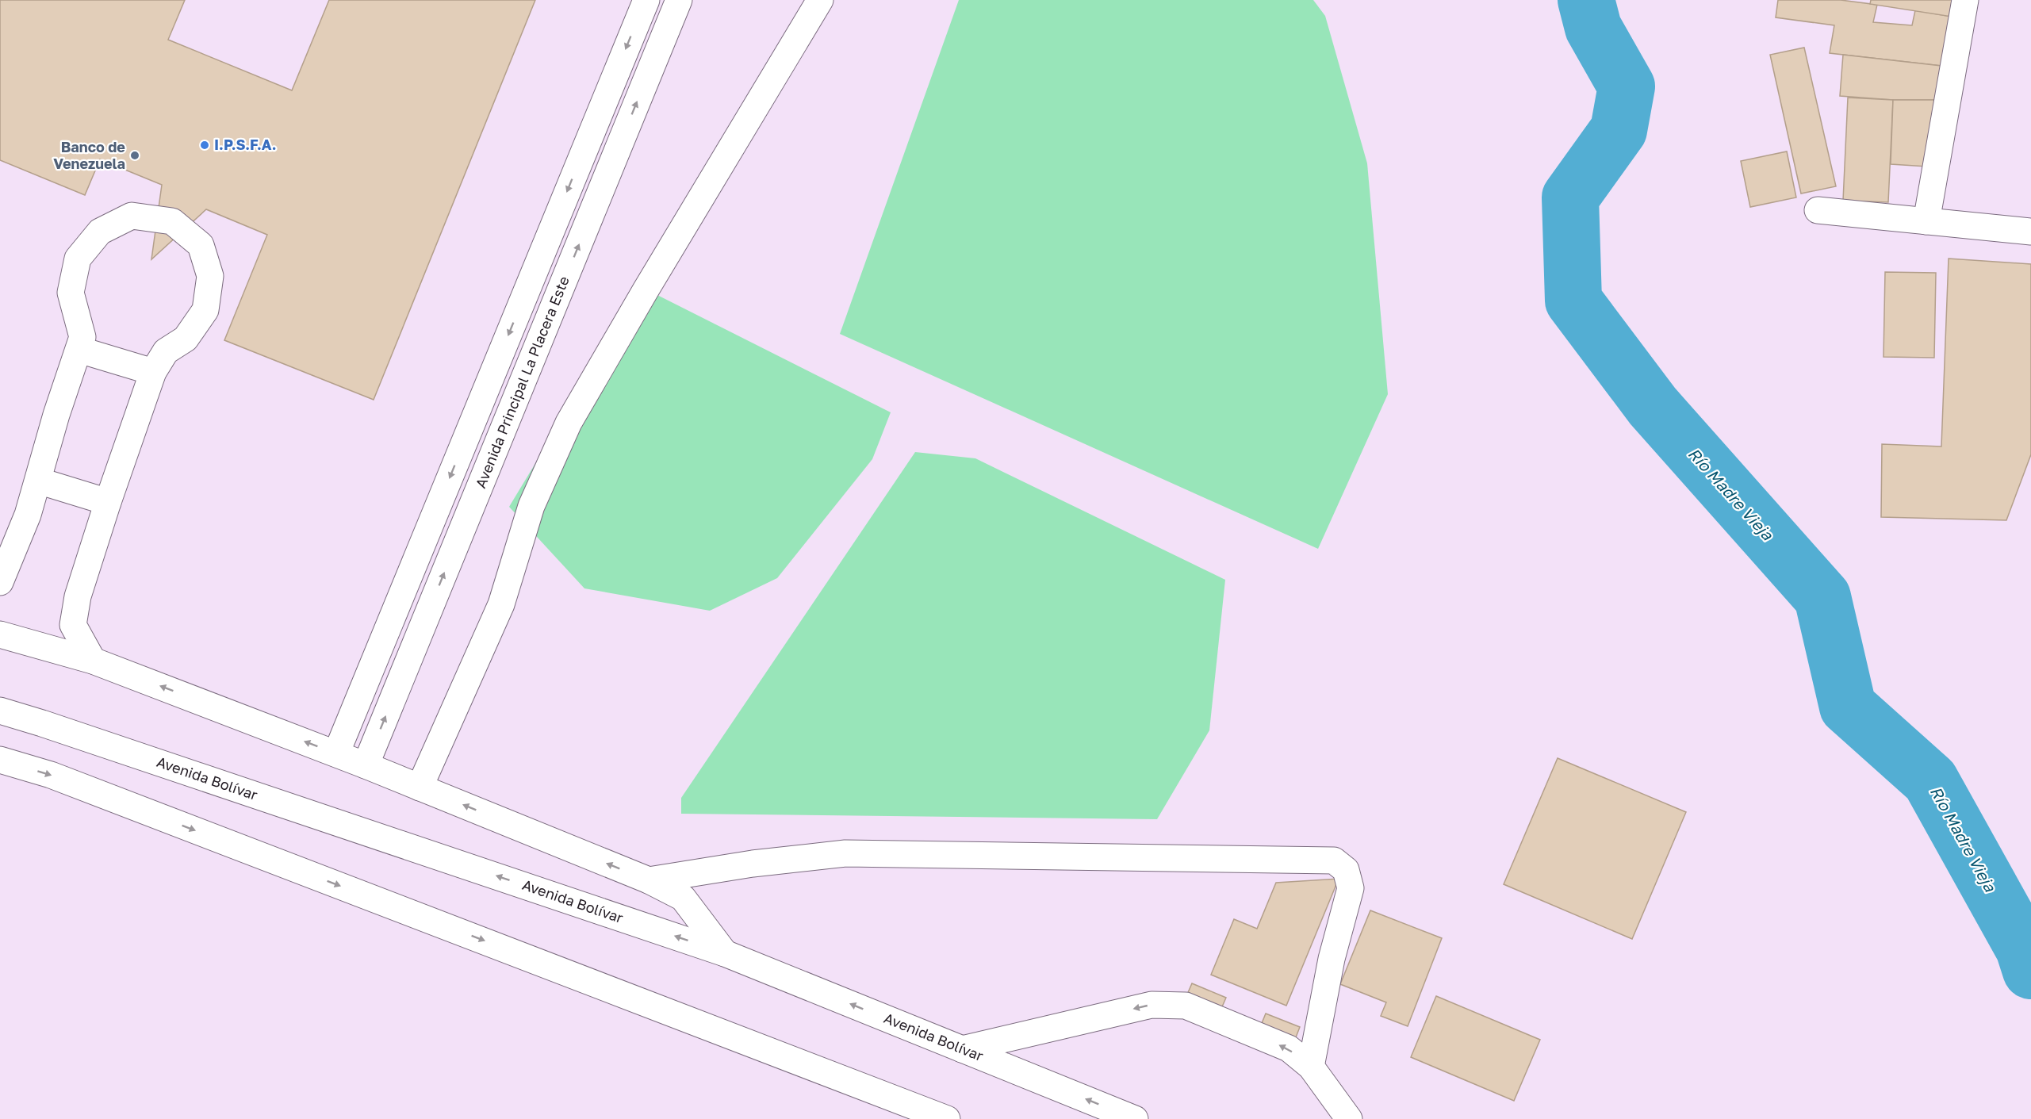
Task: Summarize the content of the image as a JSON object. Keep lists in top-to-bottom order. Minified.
{"streets":{"street":["Avenida Principal La Placera Este","Avenida Bolívar"]},"water":["Río Madre Vieja"],"places":["I.P.S.F.A.","Banco de Venezuela"]}
